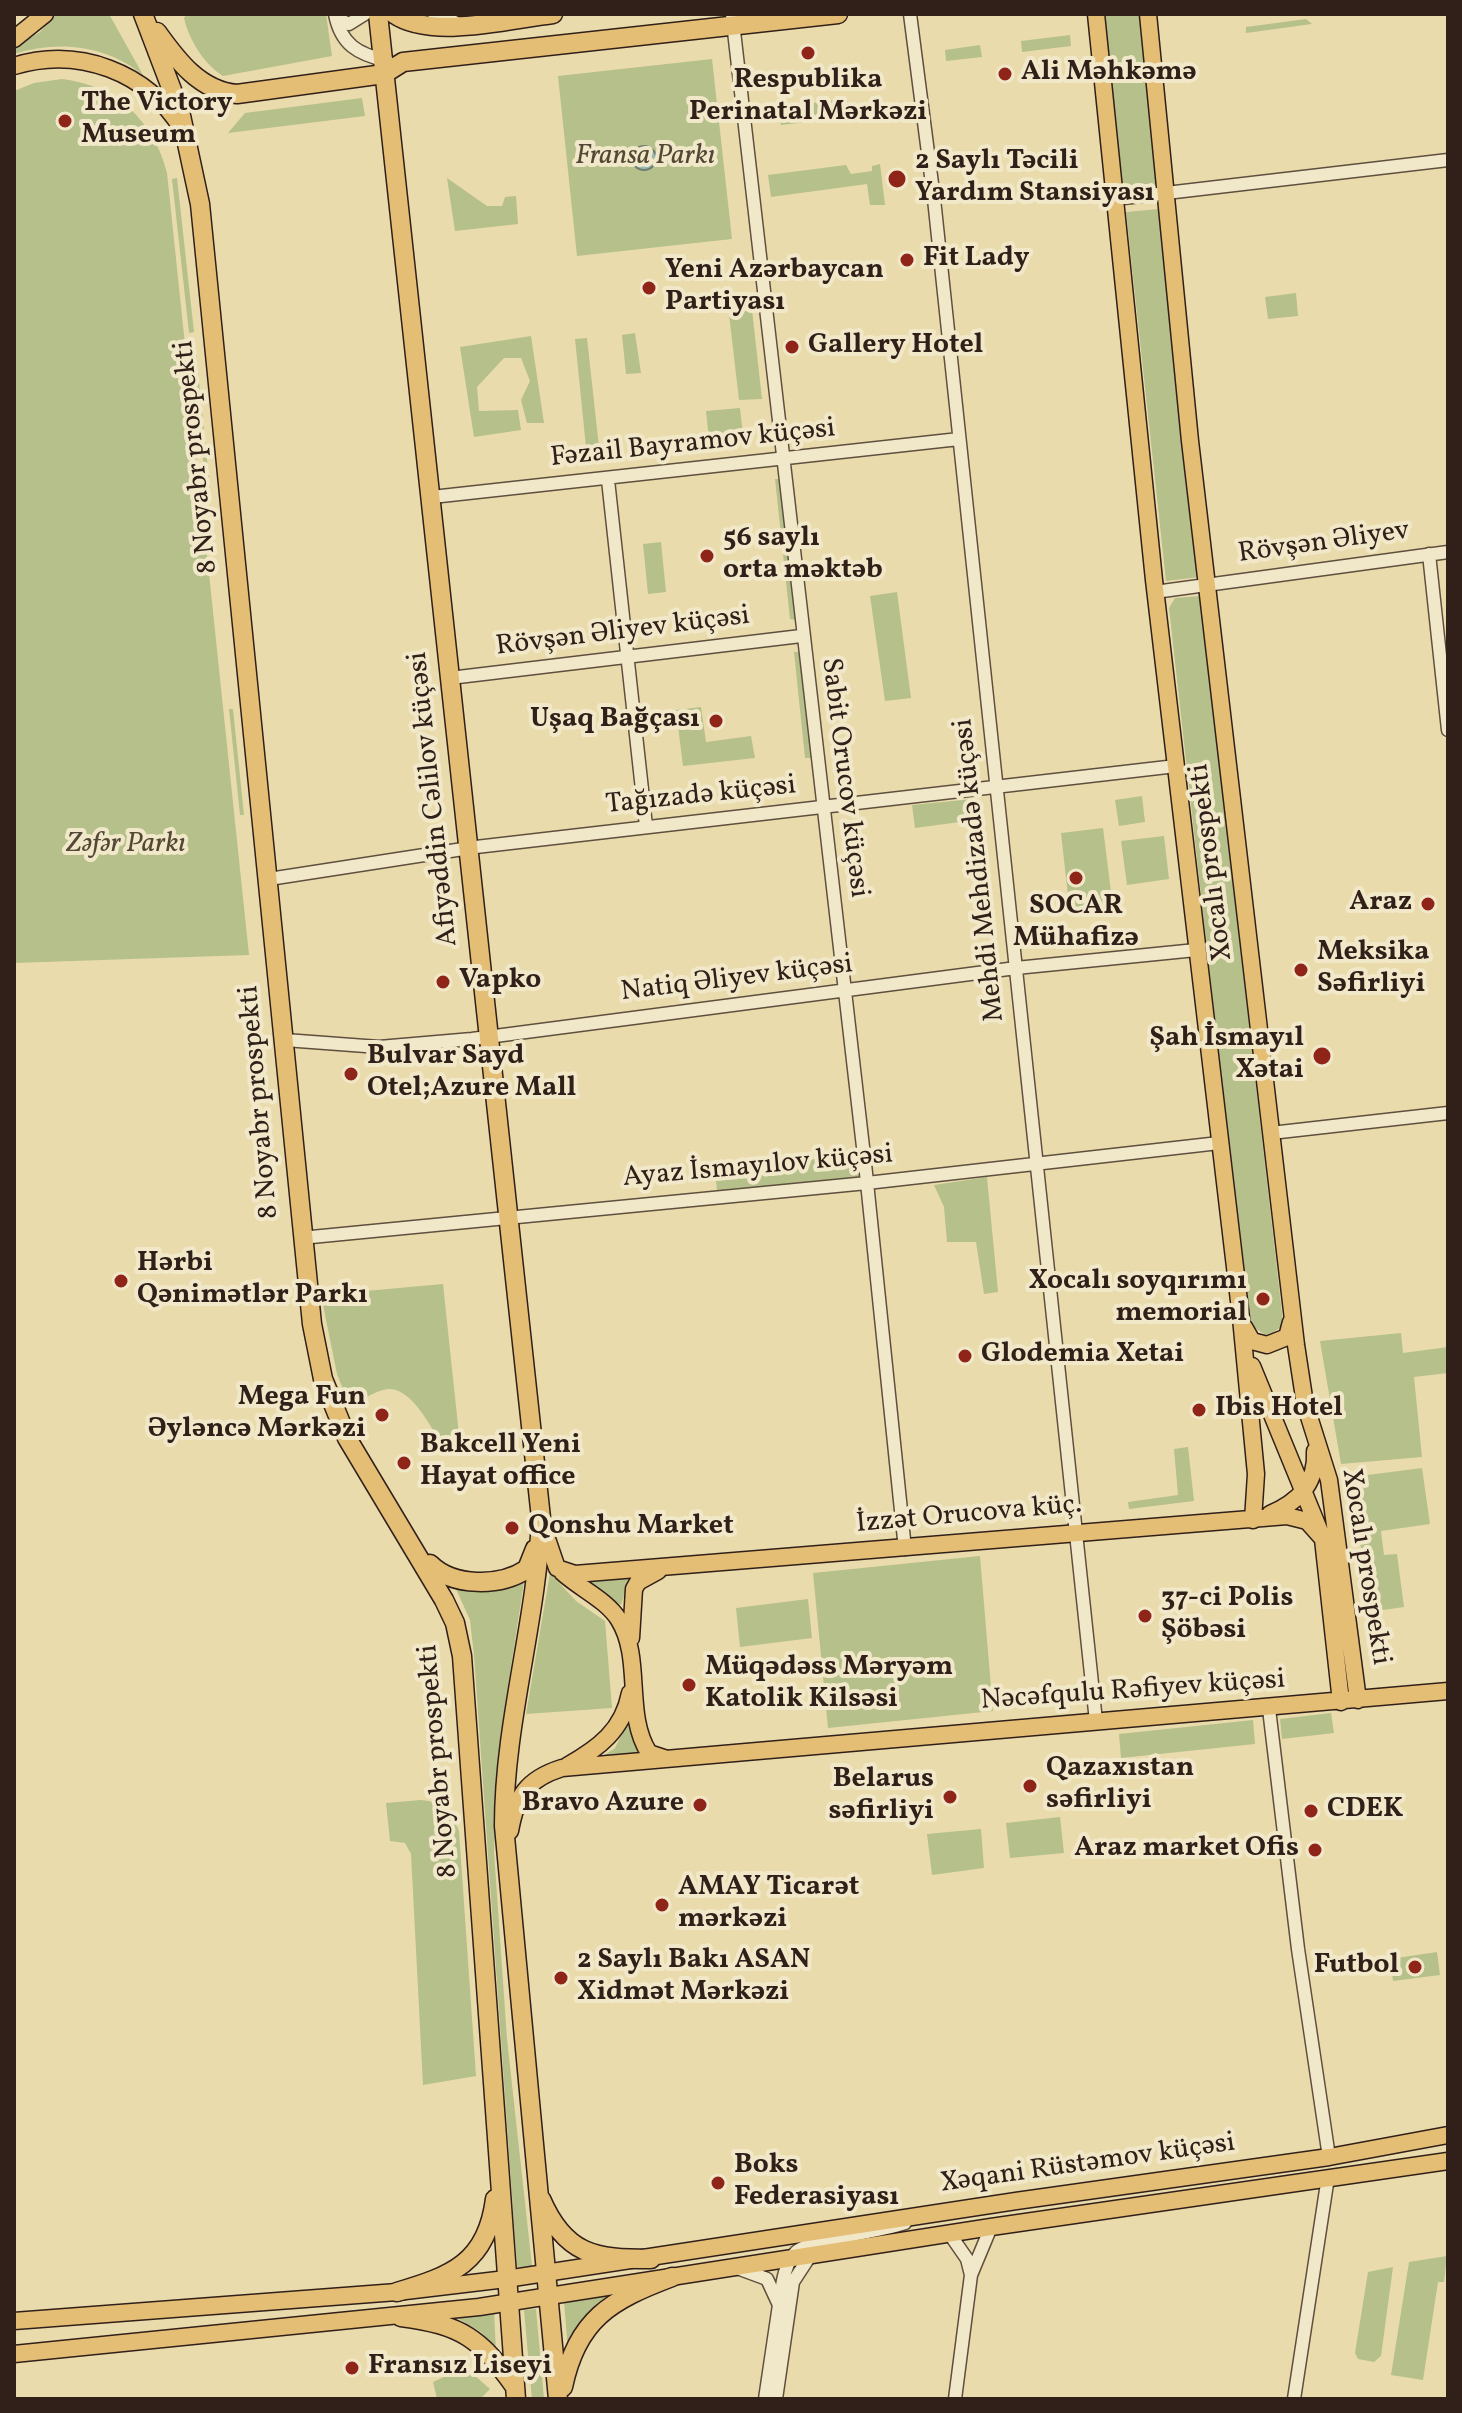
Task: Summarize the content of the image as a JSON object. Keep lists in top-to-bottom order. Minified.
{"streets":{"highway":["8 Noyabr prospekti","Afiyəddin Cəlilov küçəsi"],"main road":["Xocalı prospekti","İzzət Orucova küç.","Nəcəfqulu Rəfiyev küçəsi","Xəqani Rüstəmov küçəsi"],"street":["Fəzail Bayramov küçəsi","Rövşən Əliyev","Rövşən Əliyev küçəsi","Sabit Orucov küçəsi","Tağızadə küçəsi","Mehdi Mehdizadə küçəsi","Natiq Əliyev küçəsi","Ayaz İsmayılov küçəsi"]},"crossings":[["Fəzail Bayramov küçəsi","Sabit Orucov küçəsi"],["Fəzail Bayramov küçəsi","Afiyəddin Cəlilov küçəsi"],["Fəzail Bayramov küçəsi","Mehdi Mehdizadə küçəsi"],["8 Noyabr prospekti","Afiyəddin Cəlilov küçəsi"],["8 Noyabr prospekti","Natiq Əliyev küçəsi"],["8 Noyabr prospekti","Ayaz İsmayılov küçəsi"],["8 Noyabr prospekti","Xəqani Rüstəmov küçəsi"],["Rövşən Əliyev","Xocalı prospekti"],["Rövşən Əliyev küçəsi","Sabit Orucov küçəsi"],["Rövşən Əliyev küçəsi","Afiyəddin Cəlilov küçəsi"],["Sabit Orucov küçəsi","Tağızadə küçəsi"],["Sabit Orucov küçəsi","Natiq Əliyev küçəsi"],["Sabit Orucov küçəsi","Ayaz İsmayılov küçəsi"],["Sabit Orucov küçəsi","İzzət Orucova küç."],["Tağızadə küçəsi","Afiyəddin Cəlilov küçəsi"],["Tağızadə küçəsi","Xocalı prospekti"],["Tağızadə küçəsi","Mehdi Mehdizadə küçəsi"],["Afiyəddin Cəlilov küçəsi","Natiq Əliyev küçəsi"],["Afiyəddin Cəlilov küçəsi","Ayaz İsmayılov küçəsi"],["Xocalı prospekti","Natiq Əliyev küçəsi"],["Xocalı prospekti","Ayaz İsmayılov küçəsi"],["Xocalı prospekti","İzzət Orucova küç."],["Xocalı prospekti","Nəcəfqulu Rəfiyev küçəsi"],["Mehdi Mehdizadə küçəsi","Natiq Əliyev küçəsi"],["Mehdi Mehdizadə küçəsi","Ayaz İsmayılov küçəsi"],["Mehdi Mehdizadə küçəsi","İzzət Orucova küç."],["Mehdi Mehdizadə küçəsi","Nəcəfqulu Rəfiyev küçəsi"]],"parks":["Fransa Parkı","Zəfər Parkı"],"places":["Respublika Perinatal Mərkəzi","Ali Məhkəmə","The Victory Museum","2 Saylı Təcili Yardım Stansiyası","Fit Lady","Yeni Azərbaycan Partiyası","Gallery Hotel","56 saylı orta məktəb","Uşaq Bağçası","SOCAR Mühafizə","Araz","Meksika Səfirliyi","Vapko","Şah İsmayıl Xətai","Bulvar Sayd Otel;Azure Mall","Hərbi Qənimətlər Parkı","Xocalı soyqırımı memorial","Glodemia Xetai","Ibis Hotel","Mega Fun Əyləncə Mərkəzi","Bakcell Yeni Hayat office","Qonshu Market","37-ci Polis Şöbəsi","Müqədəss Məryəm Katolik Kilsəsi","Qazaxıstan səfirliyi","Belarus səfirliyi","Bravo Azure","CDEK","Araz market Ofis","AMAY Ticarət mərkəzi","Futbol","2 Saylı Bakı ASAN Xidmət Mərkəzi","Boks Federasiyası","Fransız Liseyi"]}
